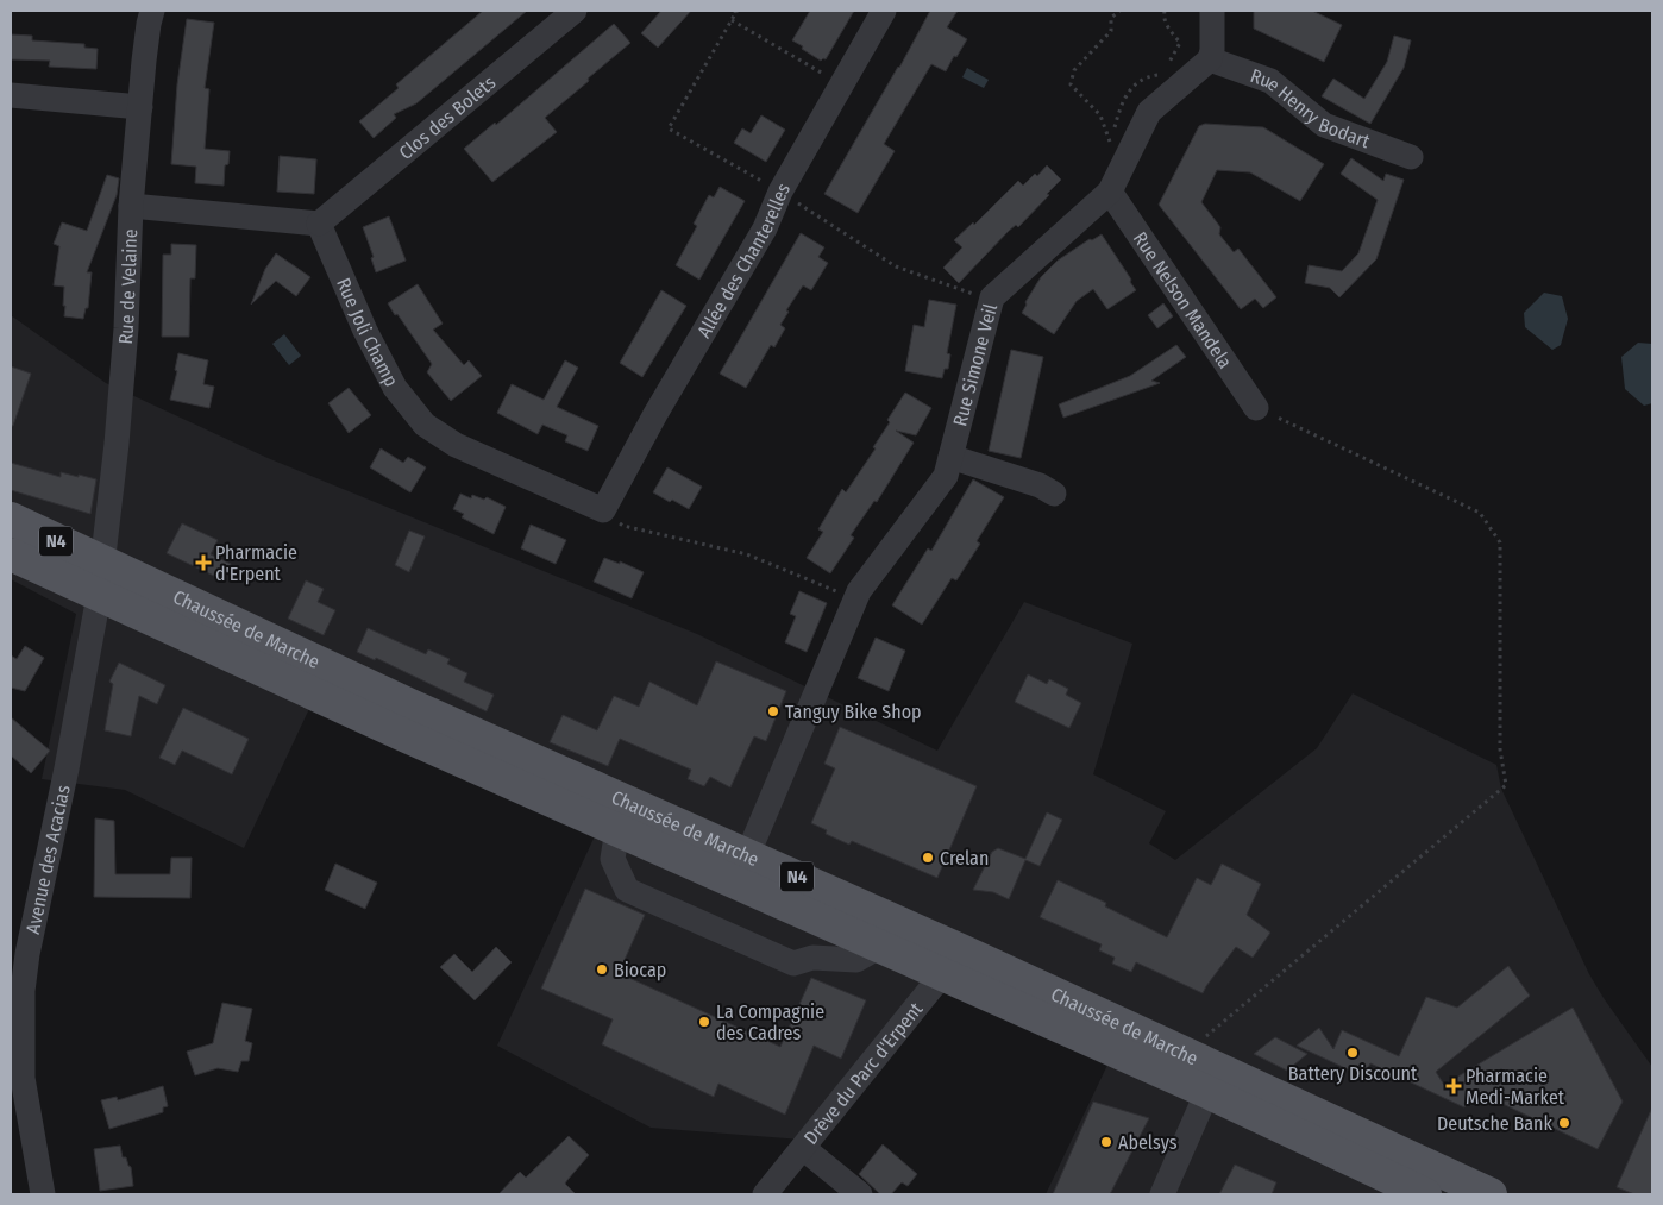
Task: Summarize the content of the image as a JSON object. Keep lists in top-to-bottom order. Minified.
{"streets":{"main road":["N4","Chaussée de Marche"],"street":["Rue Henry Bodart","Clos des Bolets","Allée des Chanterelles","Rue de Velaine","Rue Nelson Mandela","Rue Joli Champ","Rue Simone Veil","Avenue des Acacias","Drève du Parc d'Erpent"]},"crossings":[["Rue Henry Bodart","Rue Simone Veil"],["Clos des Bolets","Rue Joli Champ"],["Allée des Chanterelles","Rue Joli Champ"],["Rue de Velaine","Chaussée de Marche"],["Rue de Velaine","Avenue des Acacias"],["Rue Nelson Mandela","Rue Simone Veil"],["Rue Simone Veil","Chaussée de Marche"],["Chaussée de Marche","Avenue des Acacias"],["Chaussée de Marche","Drève du Parc d'Erpent"]],"places":{"health":["Pharmacie d'Erpent","Pharmacie Medi-Market"],"other":["Tanguy Bike Shop","Crelan","Biocap","La Compagnie des Cadres","Battery Discount","Deutsche Bank","Abelsys"]}}
